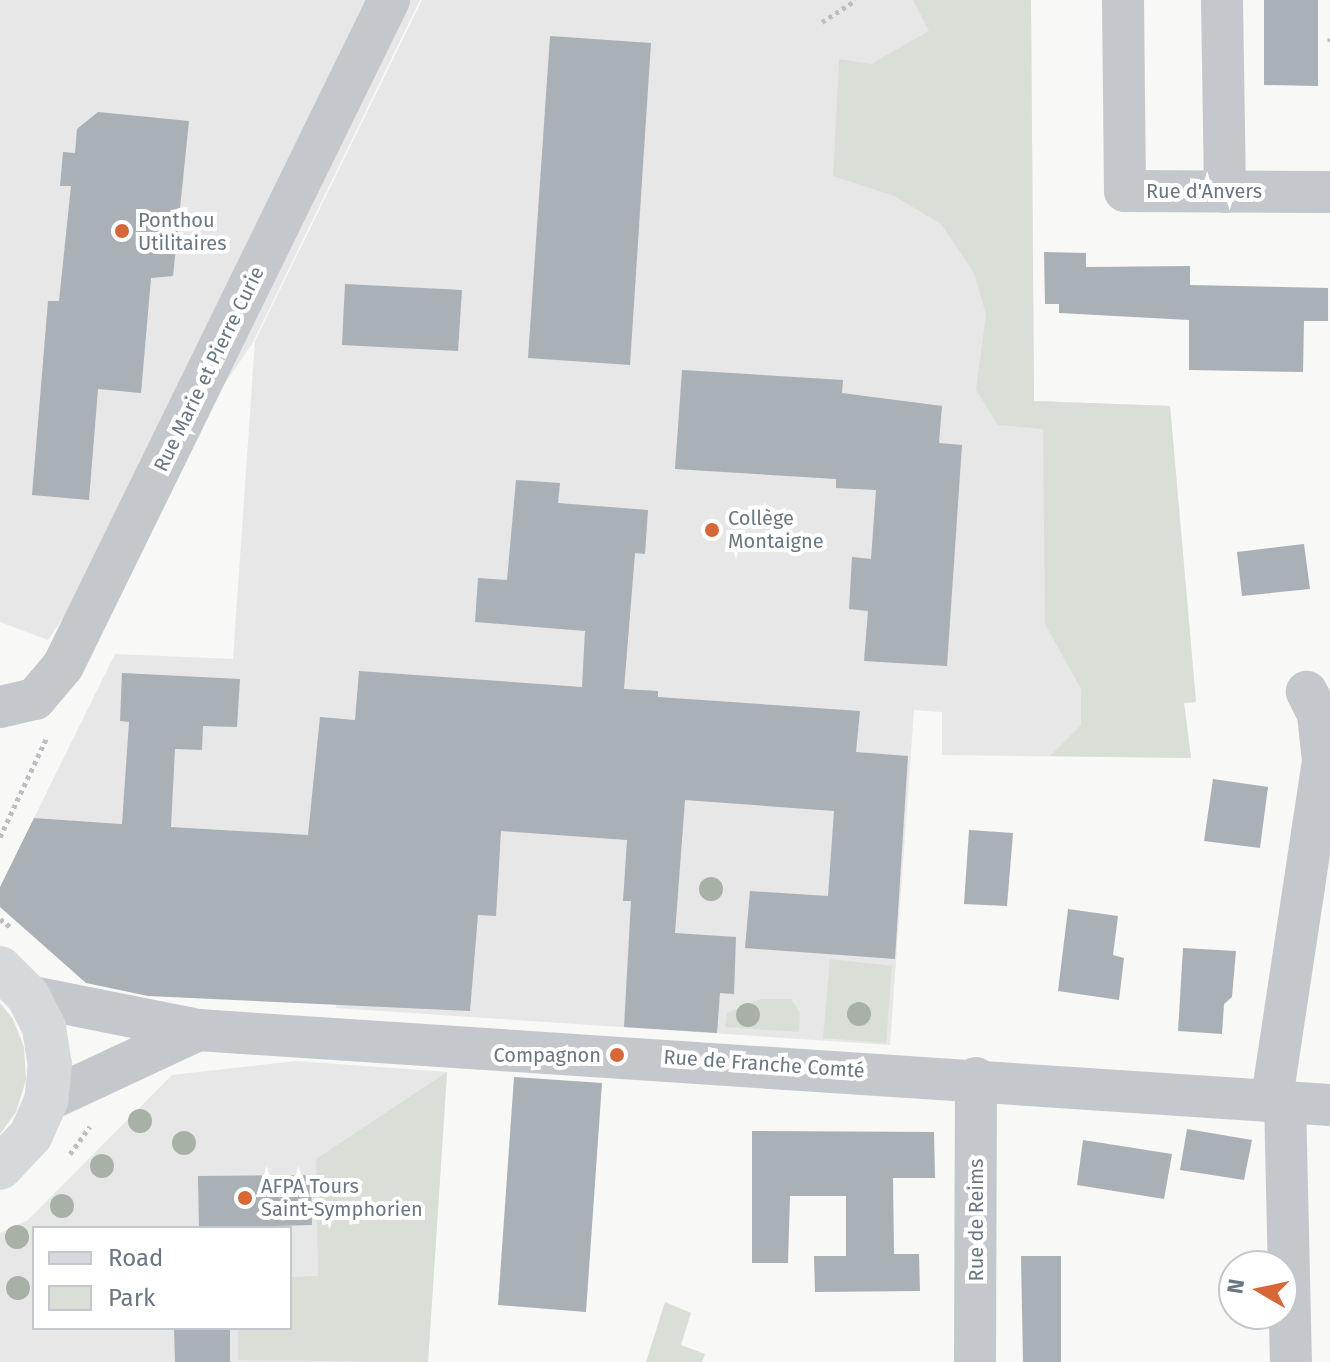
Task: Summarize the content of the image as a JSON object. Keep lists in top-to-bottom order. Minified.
{"streets":{"street":["Rue d'Anvers","Rue Marie et Pierre Curie","Rue de Franche Comté","Rue de Reims"]},"crossings":[["Rue de Franche Comté","Rue de Reims"]],"places":["Ponthou Utilitaires","Collège Montaigne","Compagnon","AFPA Tours Saint-Symphorien"],"legend":["Road","Park"],"north":"left"}
